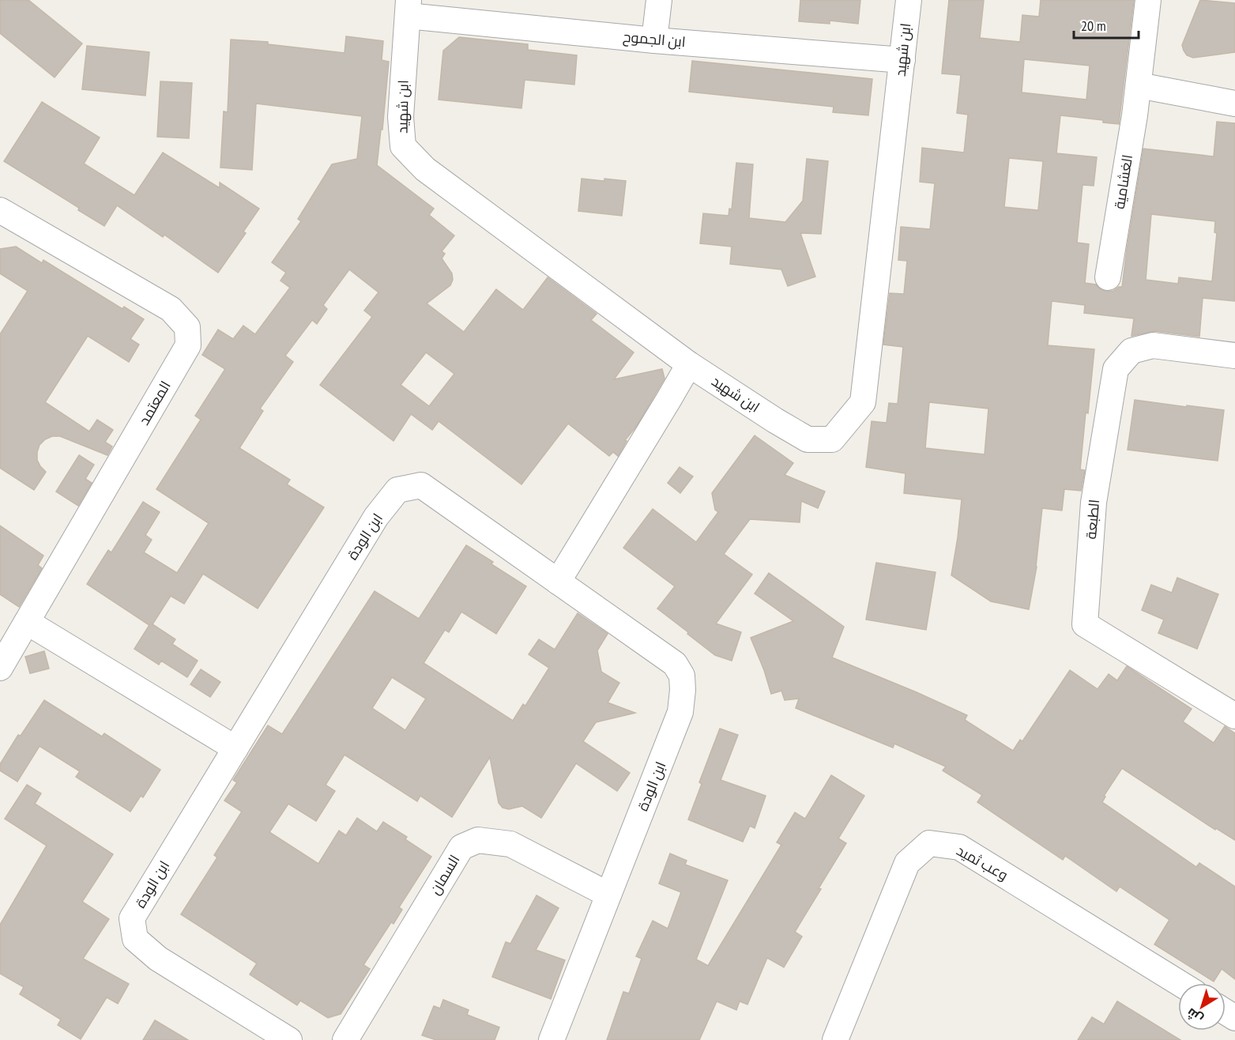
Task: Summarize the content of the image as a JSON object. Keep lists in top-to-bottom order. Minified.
{"streets":{"street":["ابن الجموح","ابن شهيد","الغشامية","المعتمد","الطبعة","ابن الودة","وعب ثميد","السمان"]},"crossings":[["ابن الجموح","ابن شهيد"],["ابن الودة","السمان"]],"scale_bar":"20 m","north":"bottom left"}
